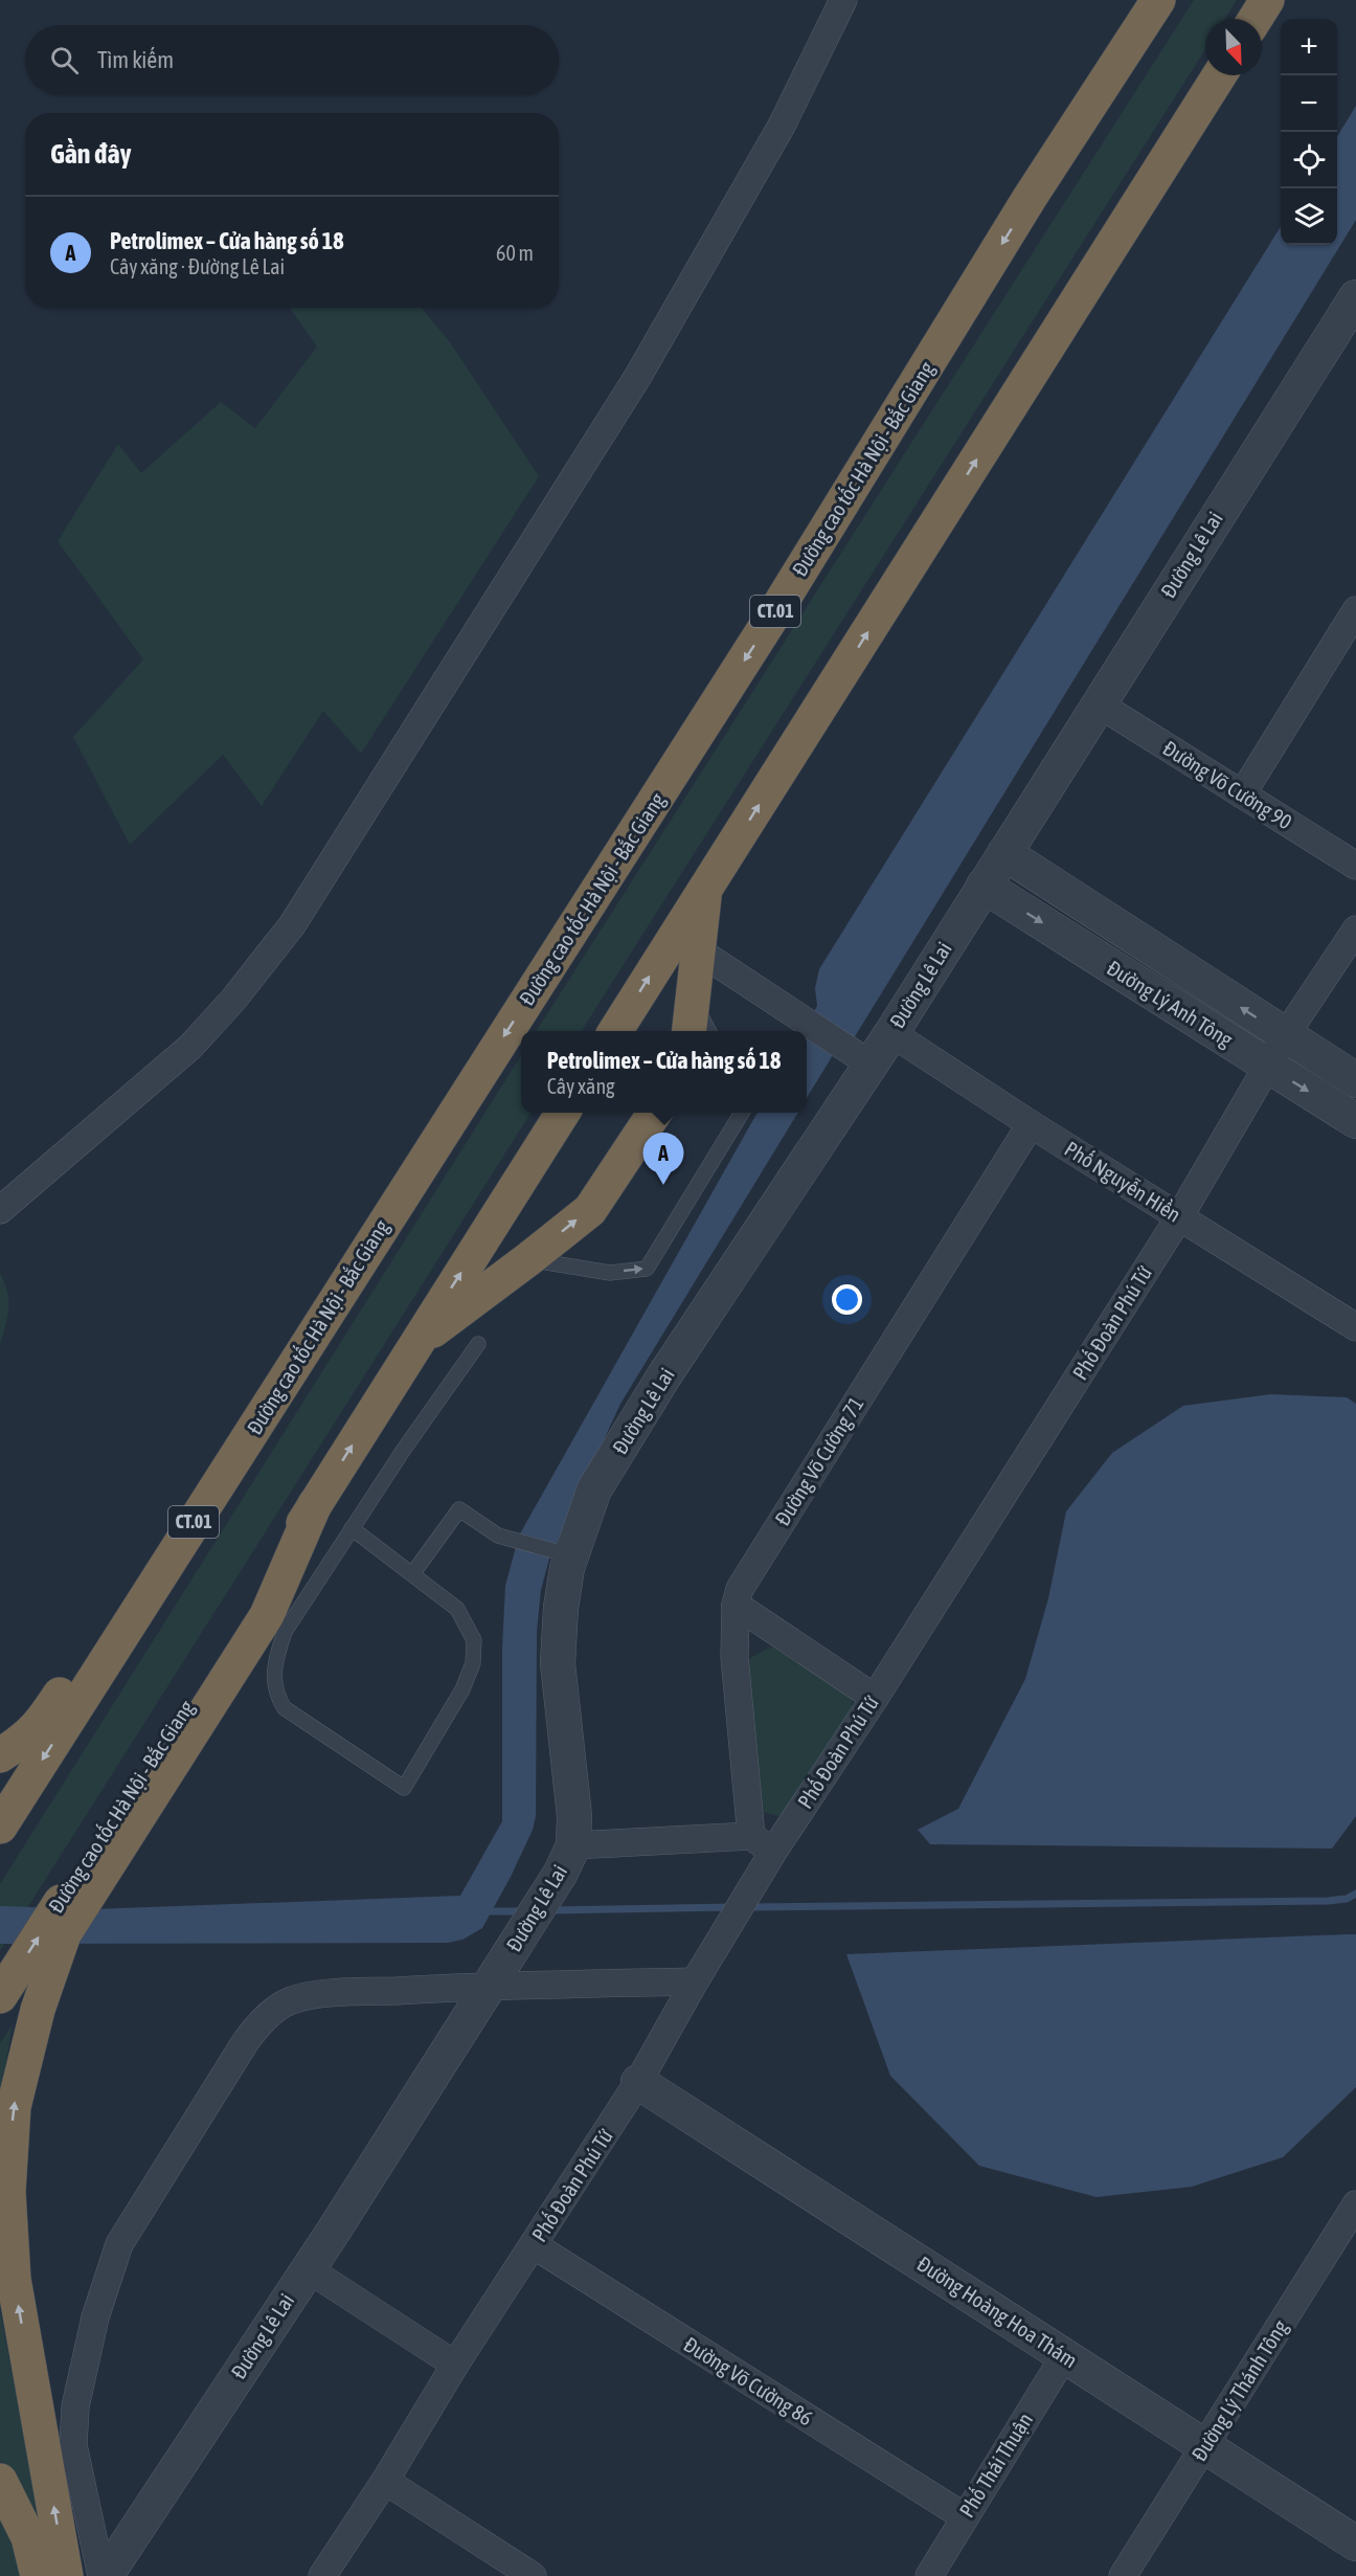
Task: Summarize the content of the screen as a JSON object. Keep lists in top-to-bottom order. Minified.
{"streets":{"highway":["Đường cao tốc Hà Nội - Bắc Giang","CT.01"],"street":["Đường Lê Lai","Đường Võ Cường 90","Đường Lý Anh Tông","Phố Nguyễn Hiền","Phố Đoàn Phú Tứ","Đường Võ Cường 71","Đường Hoàng Hoa Thám","Đường Võ Cường 86","Đường Lý Thánh Tông","Phố Thái Thuận"]},"crossings":[["Đường Lê Lai","Đường Võ Cường 90"],["Đường Lê Lai","Đường Lý Anh Tông"],["Đường Lê Lai","Phố Nguyễn Hiền"],["Đường Lý Anh Tông","Phố Đoàn Phú Tứ"],["Phố Nguyễn Hiền","Phố Đoàn Phú Tứ"],["Phố Nguyễn Hiền","Đường Võ Cường 71"],["Phố Đoàn Phú Tứ","Đường Hoàng Hoa Thám"],["Phố Đoàn Phú Tứ","Đường Võ Cường 86"],["Đường Hoàng Hoa Thám","Đường Lý Thánh Tông"],["Đường Hoàng Hoa Thám","Phố Thái Thuận"],["Đường Võ Cường 86","Phố Thái Thuận"]],"north":"bottom right","page":{"map_buttons":["+","−"],"search":"Tìm kiếm","heading":"Gần đây","list":[{"mark":"A","name":"Petrolimex – Cửa hàng số 18","note":"Cây xăng · Đường Lê Lai","value":"60 m"}],"popup":["Petrolimex – Cửa hàng số 18","Cây xăng"],"pins":"A"}}
